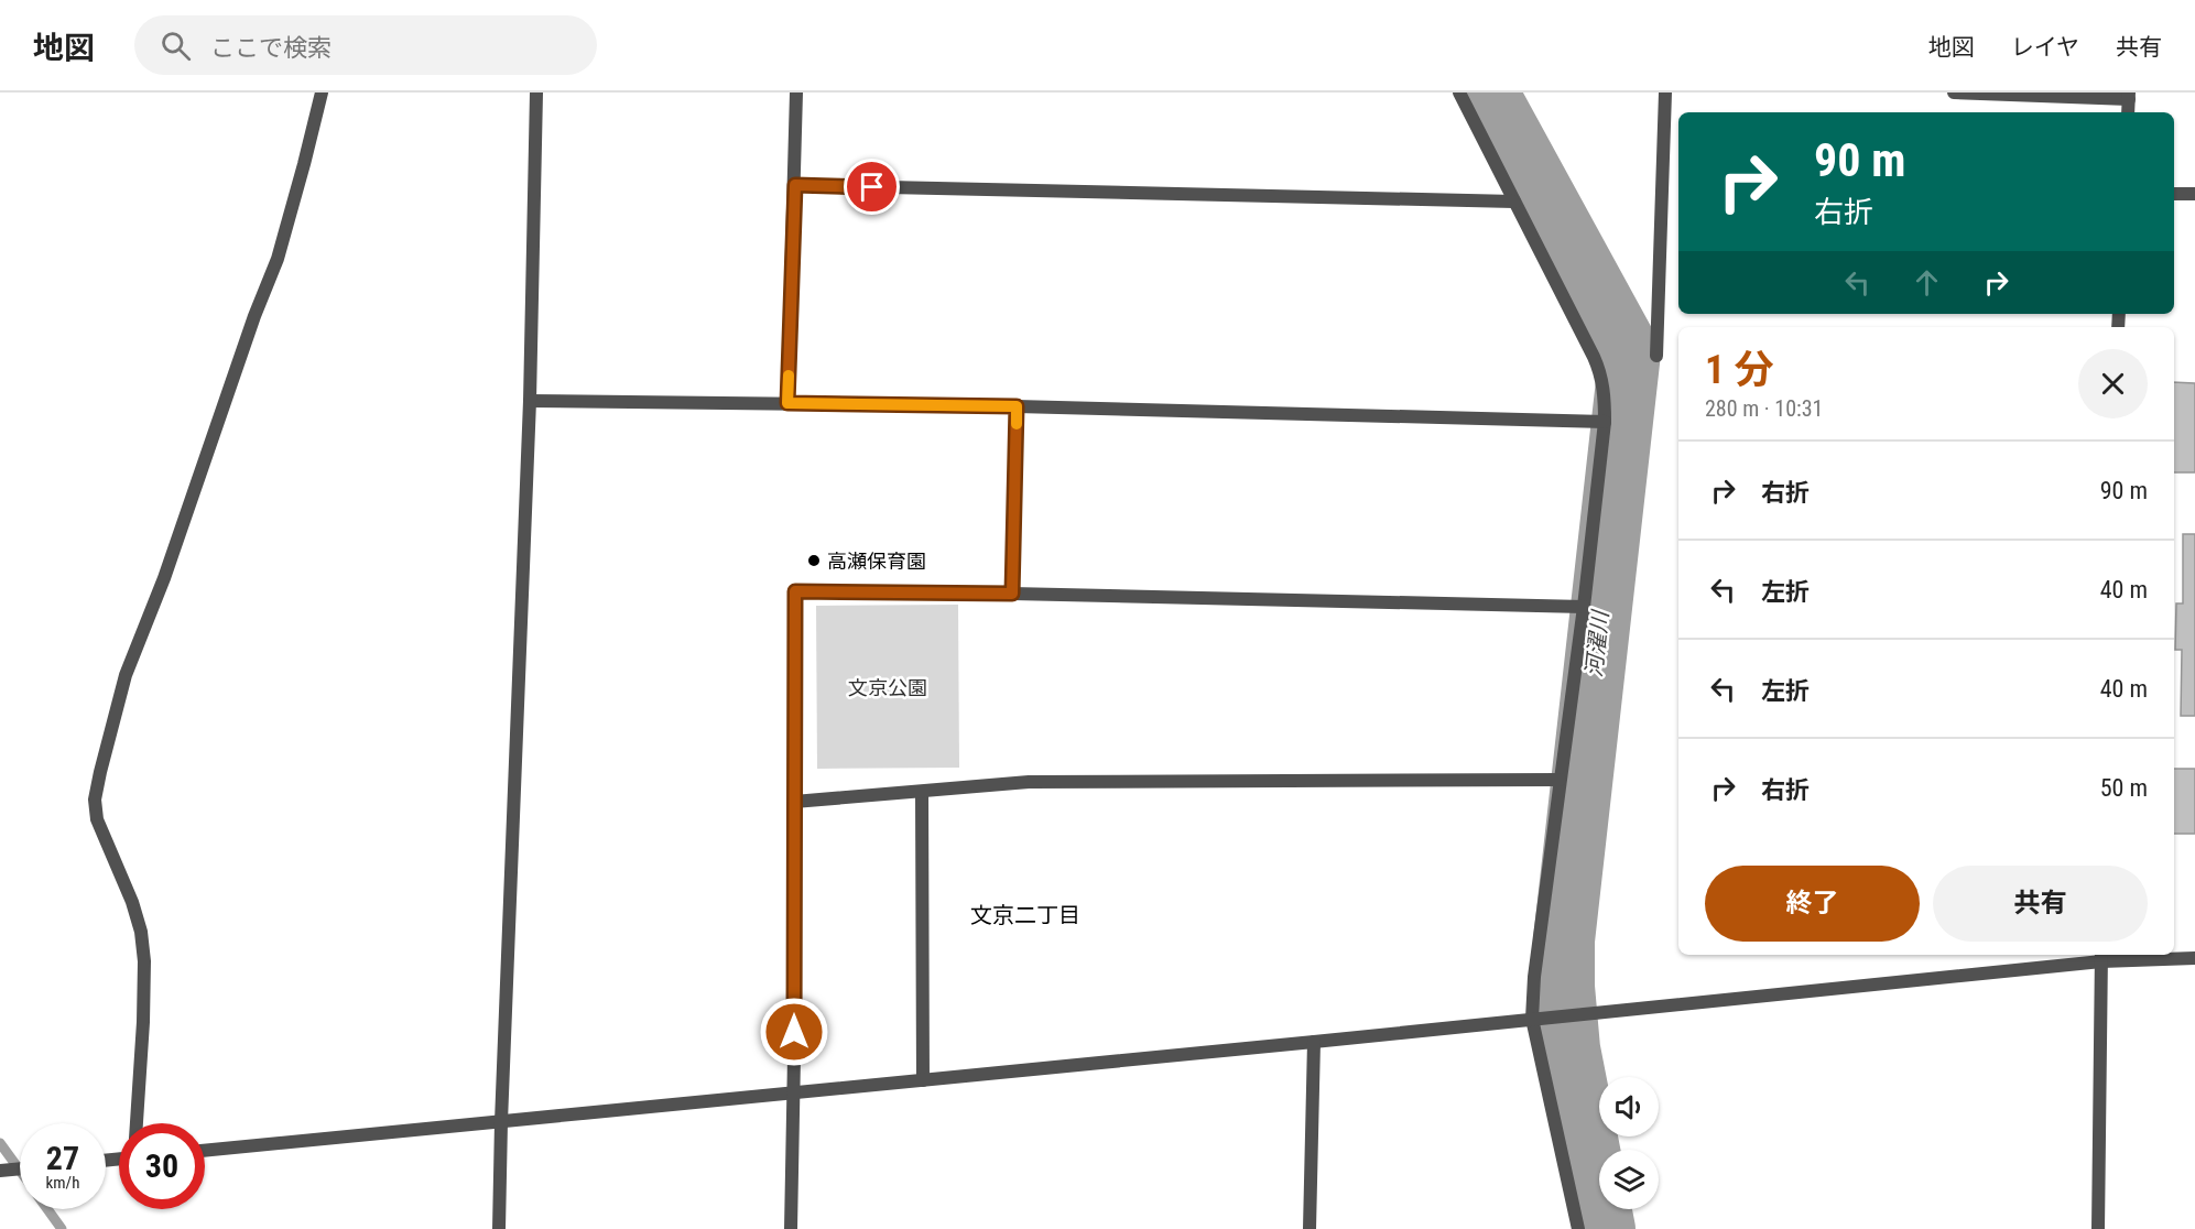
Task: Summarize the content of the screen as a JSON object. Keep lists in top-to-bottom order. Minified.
{"districts":["文京二丁目"],"water":["河濯川"],"parks":["文京公園"],"places":["高瀬保育園"],"page":{"header":"地図","search":"ここで検索","nav":["地図","レイヤ","共有"],"turn":["90 m","右折"],"heading":["1 分","280 m · 10:31"],"list":[{"name":"右折","value":"90 m"},{"name":"左折","value":"40 m"},{"name":"左折","value":"40 m"},{"name":"右折","value":"50 m"}],"buttons":["終了","共有"],"speed":"27 km/h","limit":"30"}}
